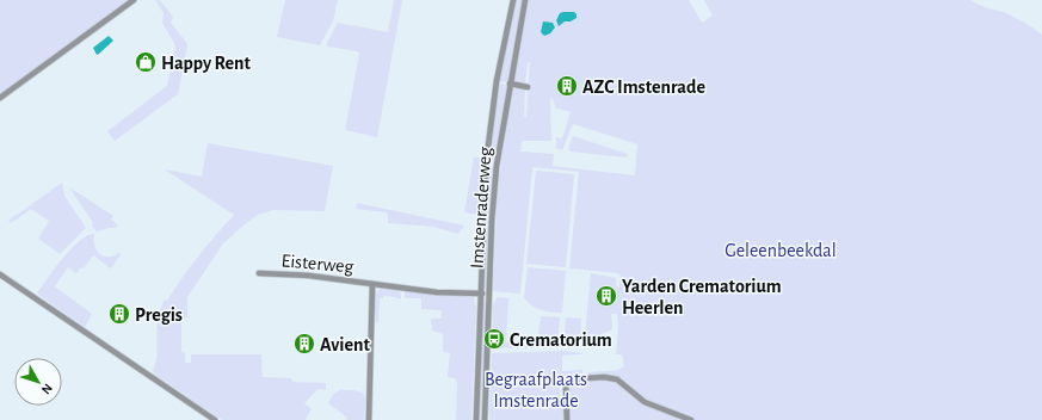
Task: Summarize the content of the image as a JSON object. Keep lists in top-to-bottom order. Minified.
{"streets":{"street":["Imstenraderweg","Eisterweg"]},"crossings":[["Imstenraderweg","Eisterweg"]],"parks":["Geleenbeekdal","Begraafplaats Imstenrade"],"places":{"shop":["Happy Rent"],"building":["AZC Imstenrade","Yarden Crematorium Heerlen","Pregis","Avient"],"bus stop":["Crematorium"]},"north":"bottom right"}
